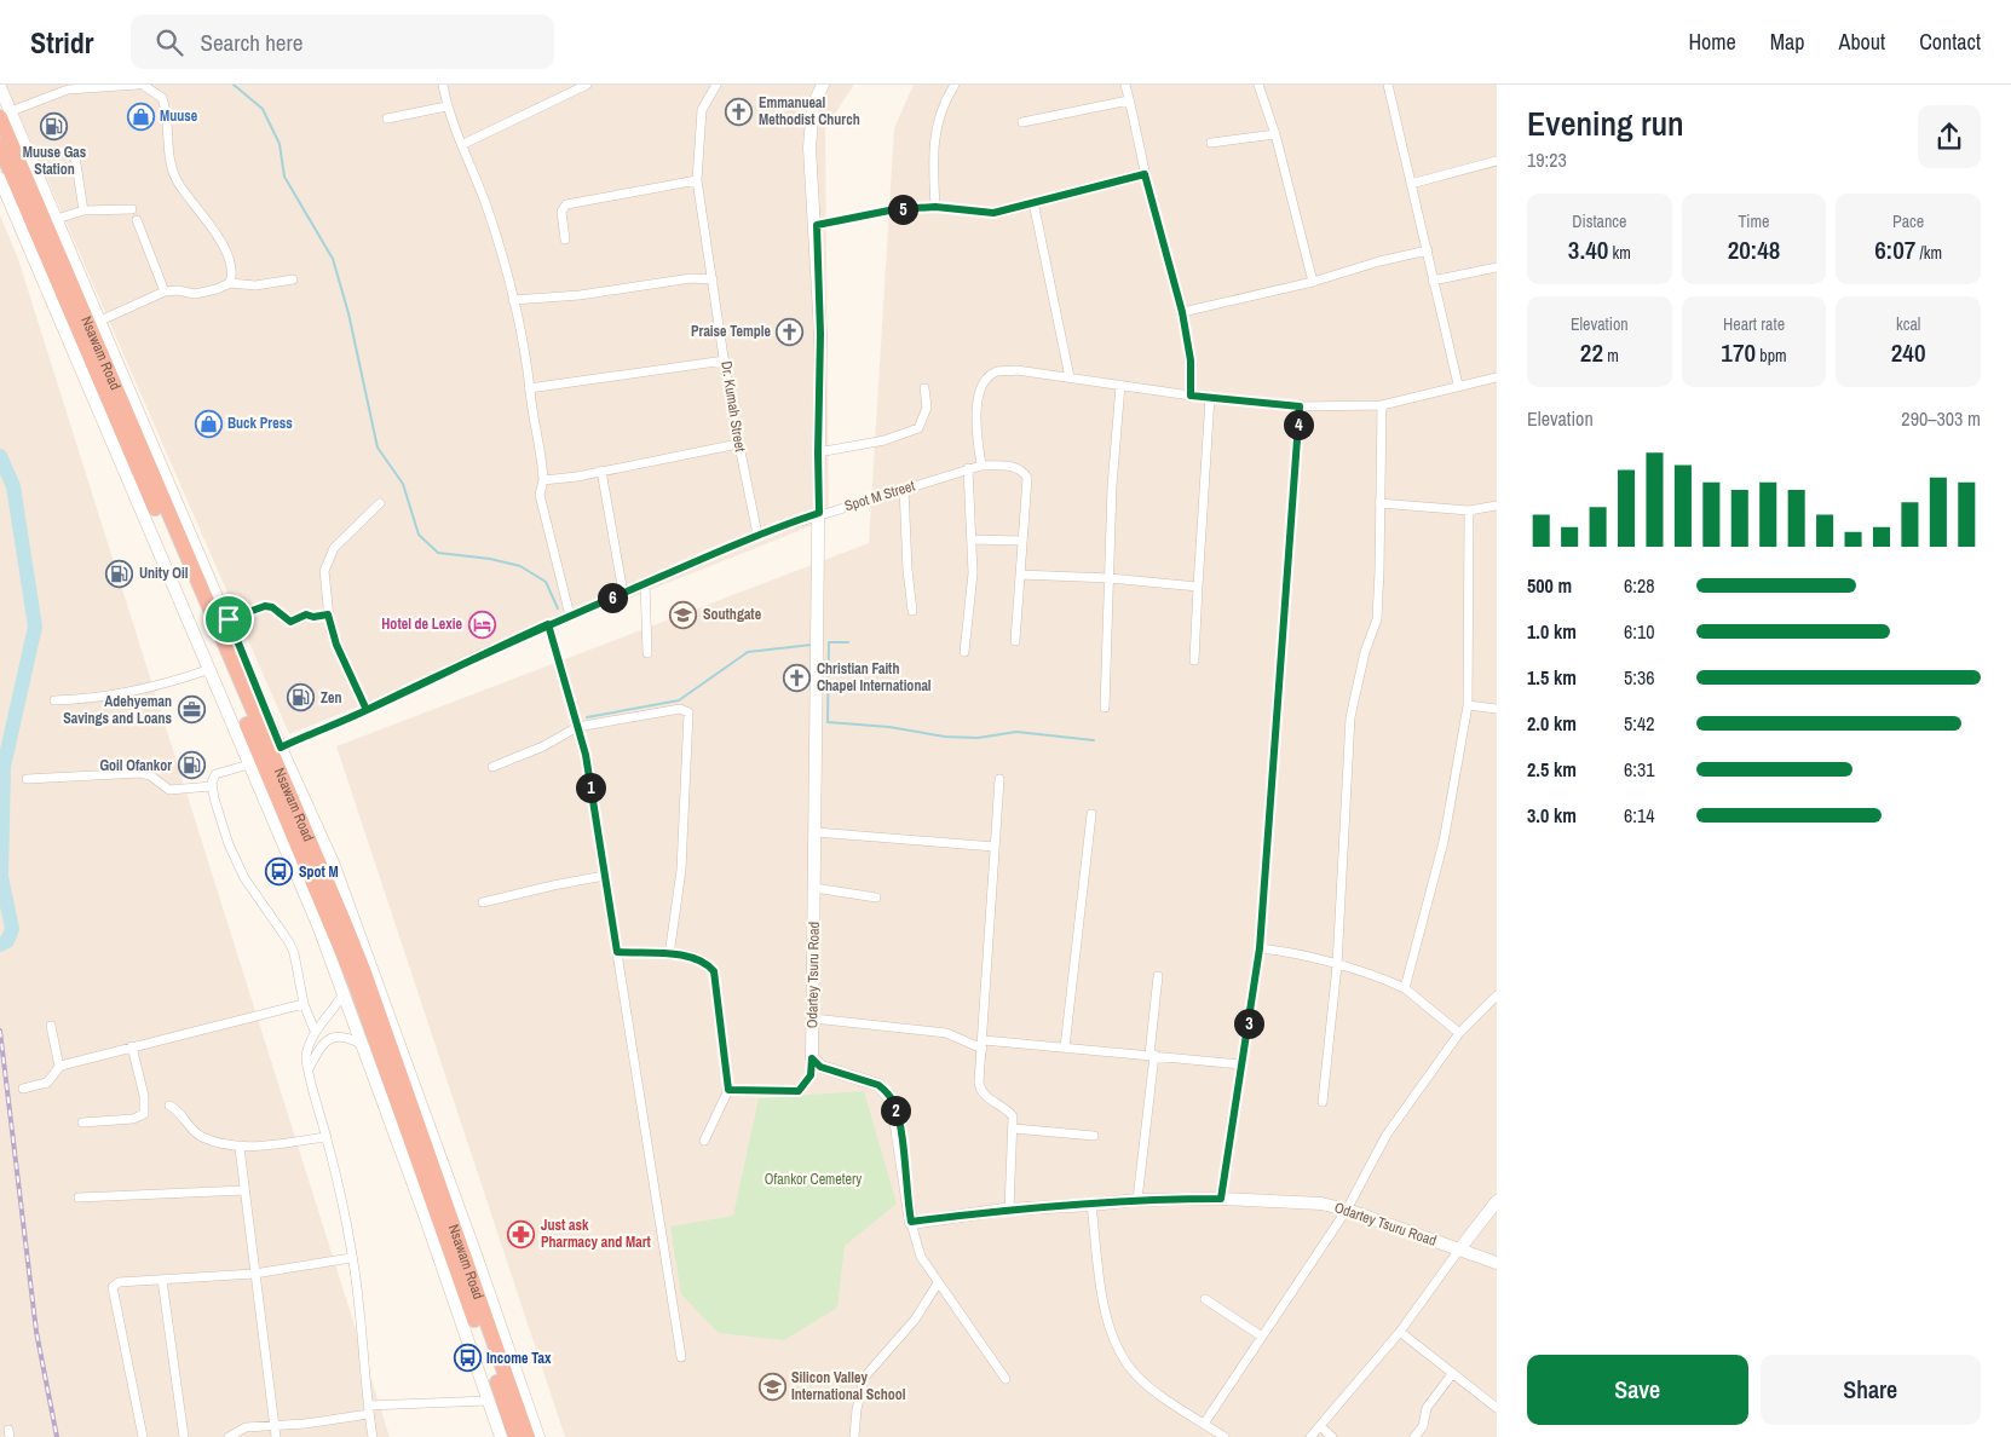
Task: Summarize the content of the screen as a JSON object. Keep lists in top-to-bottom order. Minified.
{"streets":{"highway":["Nsawam Road"],"main road":["Odartey Tsuru Road"],"street":["Dr. Kumah Street","Spot M Street"]},"crossings":[["Dr. Kumah Street","Spot M Street"],["Spot M Street","Odartey Tsuru Road"]],"parks":["Ofankor Cemetery"],"places":{"church":["Emmanueal Methodist Church","Praise Temple","Christian Faith Chapel International"],"shop":["Muuse","Buck Press"],"fuel station":["Muuse Gas Station","Unity Oil","Zen","Goil Ofankor"],"school or university":["Southgate","Silicon Valley International School"],"hotel":["Hotel de Lexie"],"office":["Adehyeman Savings and Loans"],"bus stop":["Spot M","Income Tax"],"pharmacy":["Just ask Pharmacy and Mart"]},"page":{"header":"Stridr","search":"Search here","nav":["Home","Map","About","Contact"],"heading":["Evening run","19:23"],"stats":[["Distance","3.40 km"],["Time","20:48"],["Pace","6:07 /km"],["Elevation","22 m"],["Heart rate","170 bpm"],["kcal","240"]],"pins":["5","4","6","1","3","2"],"chart":["Elevation","290–303 m"],"list":[{"name":"500 m","note":"6:28"},{"name":"1.0 km","note":"6:10"},{"name":"1.5 km","note":"5:36"},{"name":"2.0 km","note":"5:42"},{"name":"2.5 km","note":"6:31"},{"name":"3.0 km","note":"6:14"}],"buttons":["Save","Share"]}}
